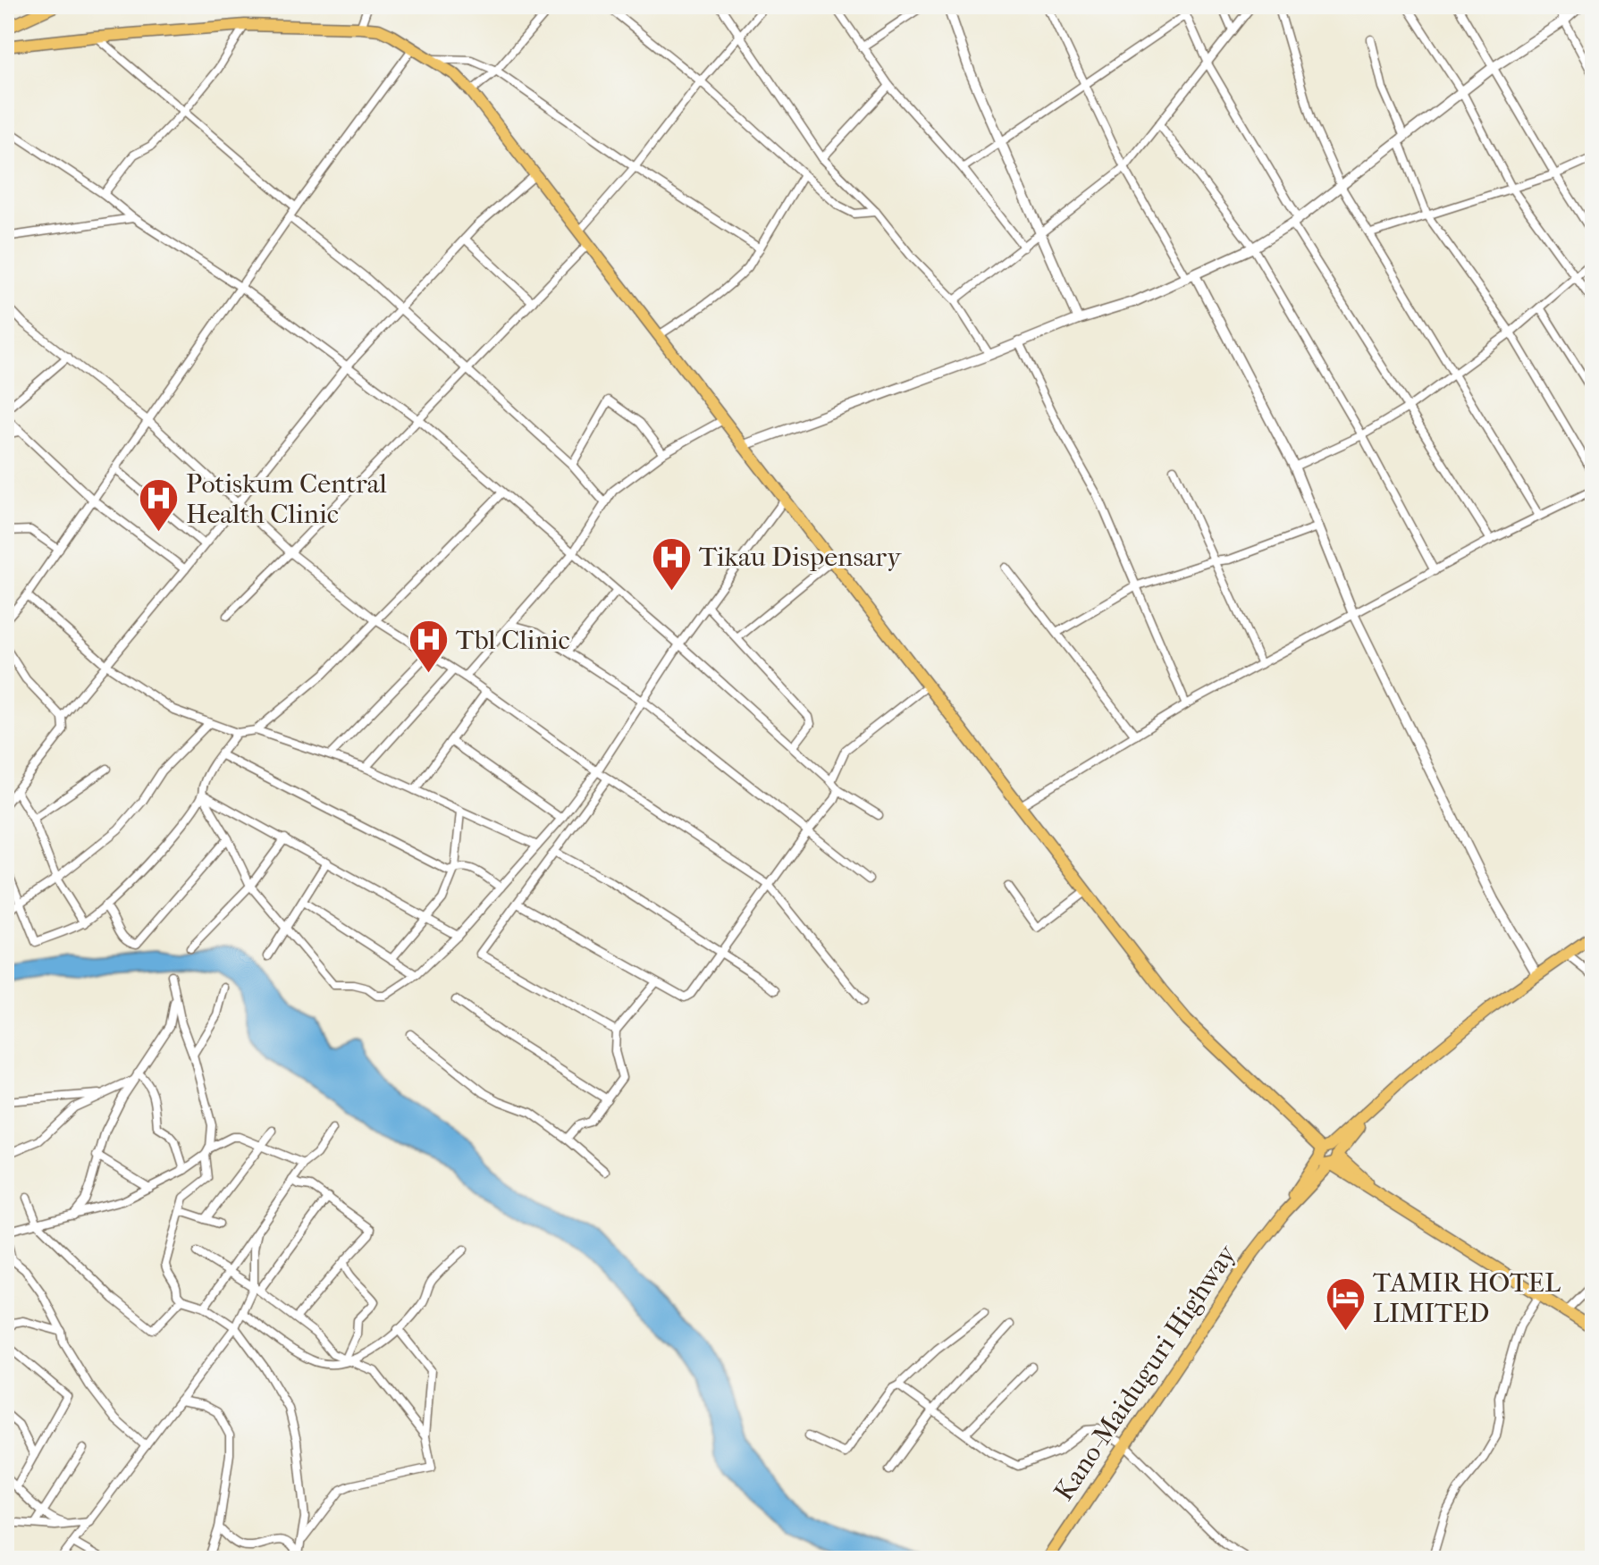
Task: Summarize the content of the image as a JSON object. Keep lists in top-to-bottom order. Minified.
{"streets":{"main road":["Kano-Maiduguri Highway"]},"places":{"hospital":["Potiskum Central Health Clinic","Tikau Dispensary","Tbl Clinic"],"hotel":["TAMIR HOTEL LIMITED"]}}
